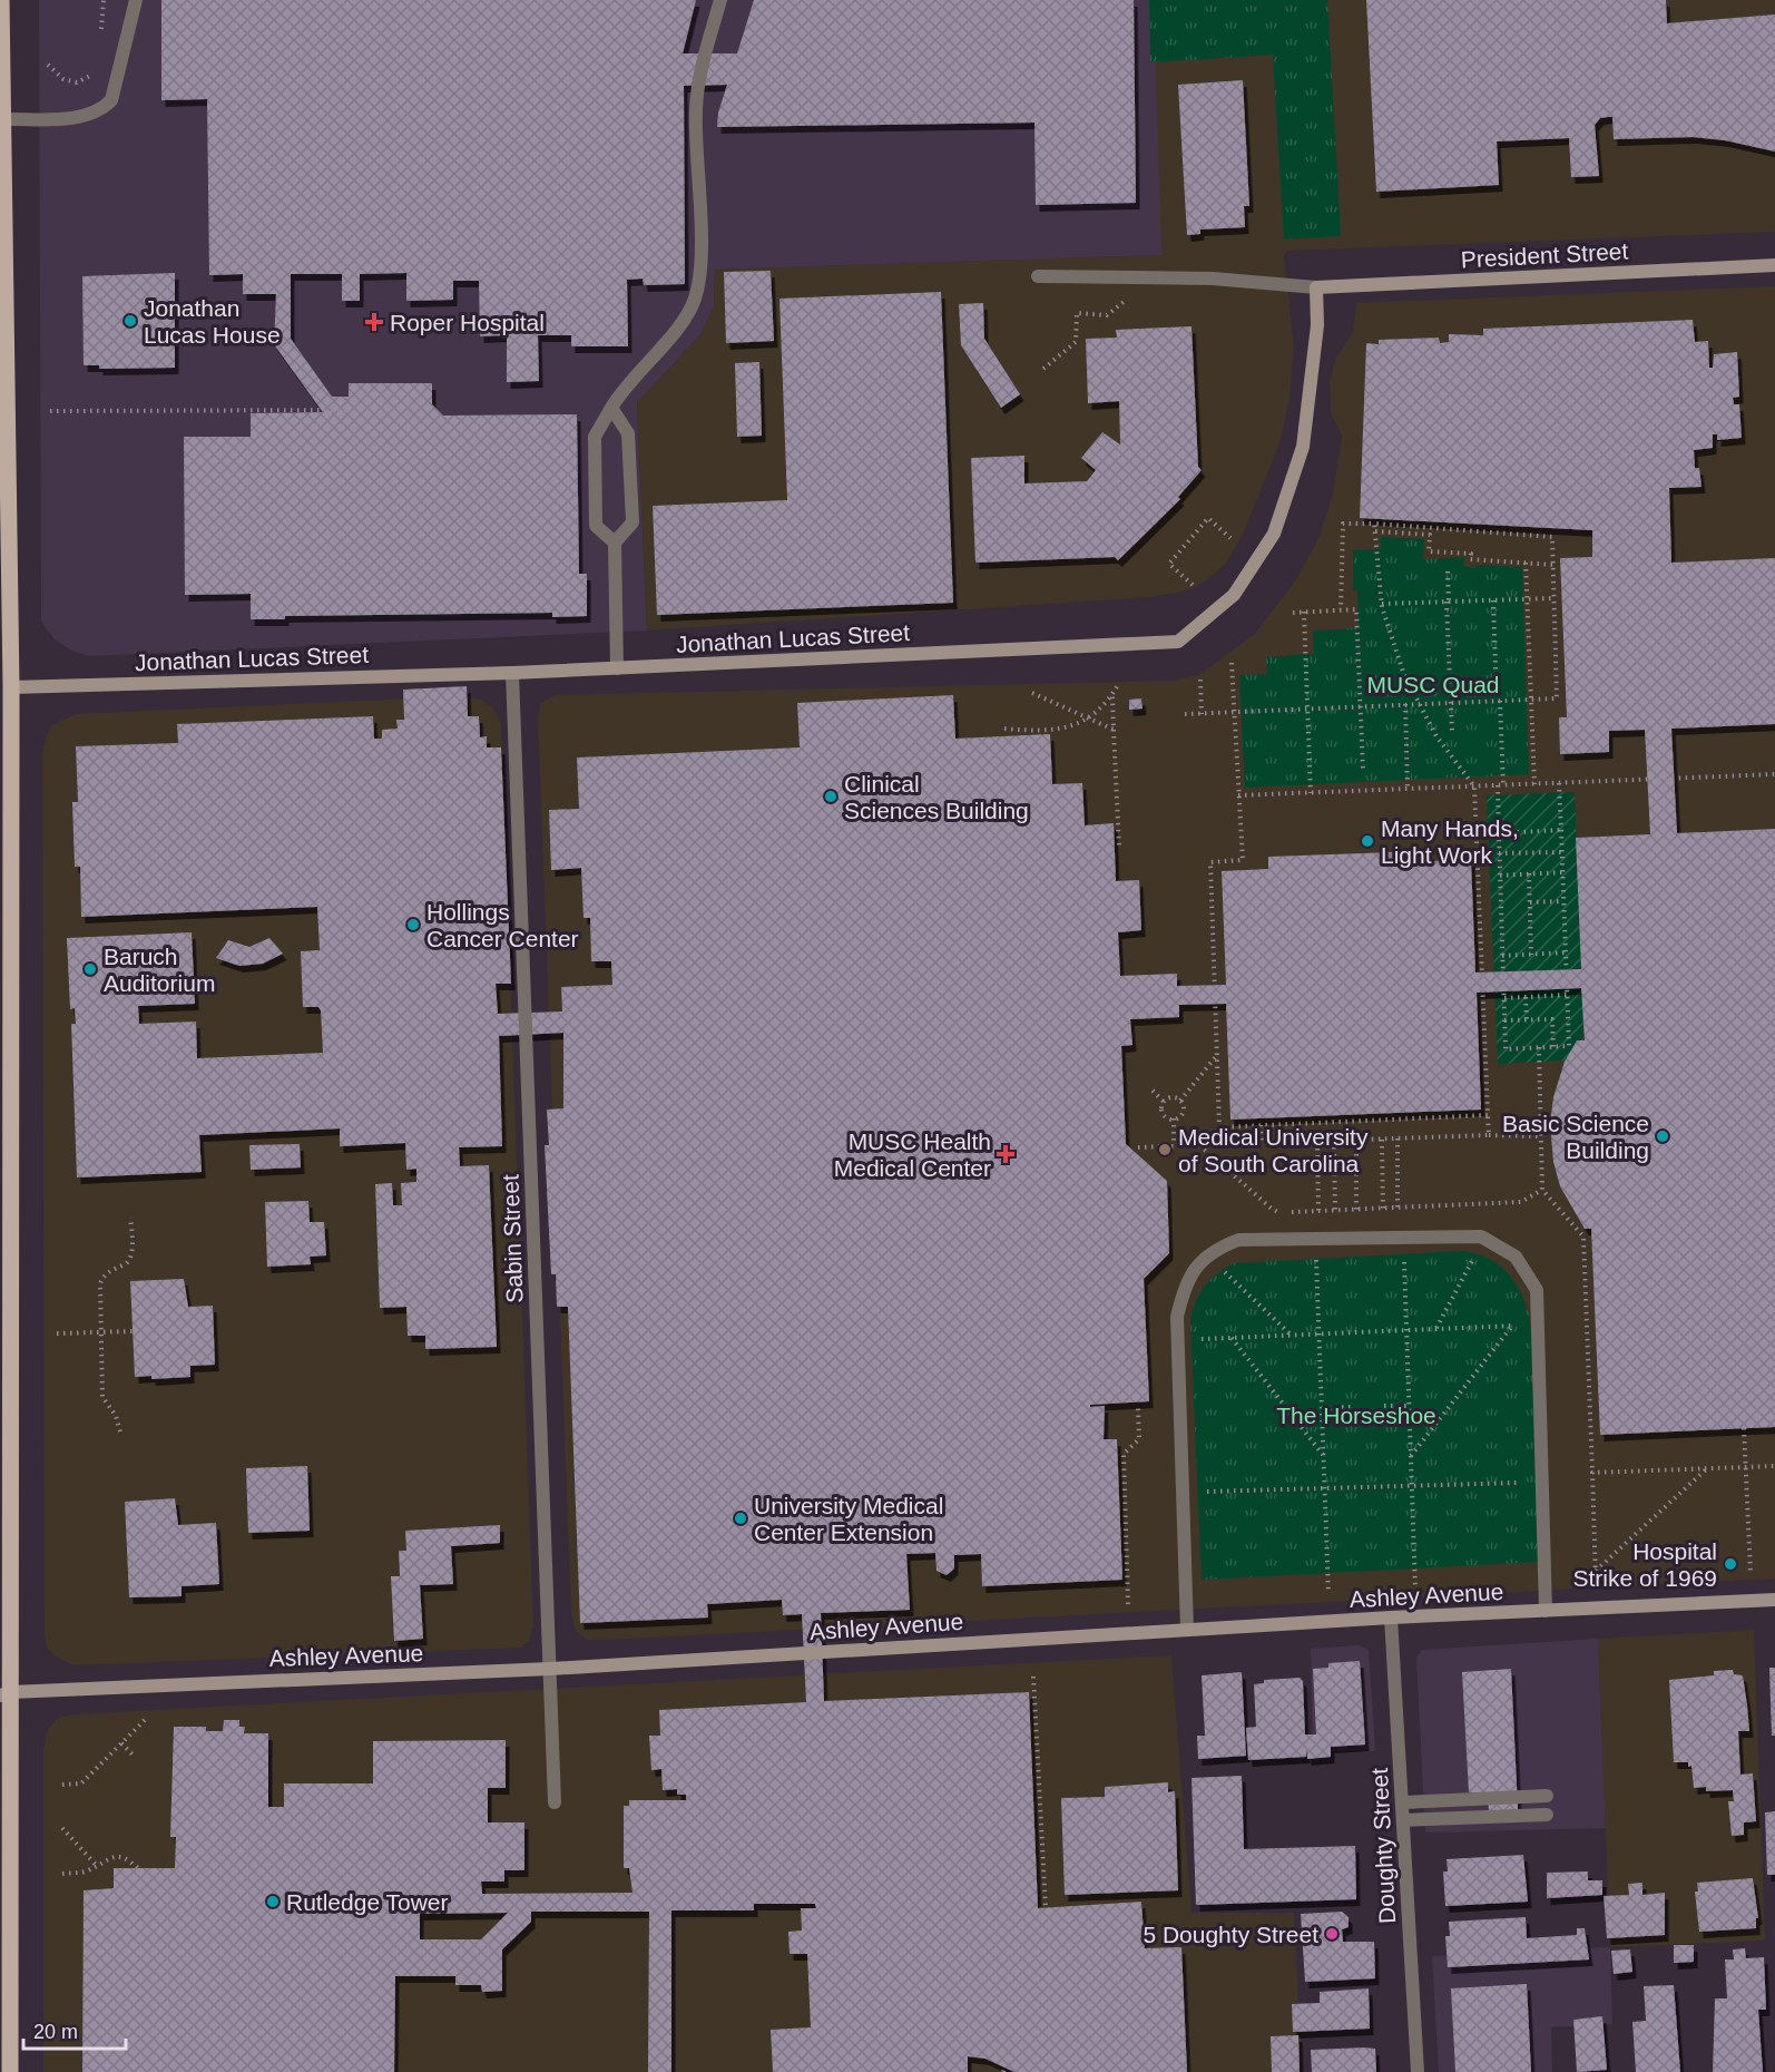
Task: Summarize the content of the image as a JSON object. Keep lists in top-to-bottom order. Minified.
{"streets":{"street":["President Street","Jonathan Lucas Street","Sabin Street","Ashley Avenue","Doughty Street"]},"crossings":[["President Street","Jonathan Lucas Street"],["Jonathan Lucas Street","Sabin Street"],["Sabin Street","Ashley Avenue"],["Ashley Avenue","Doughty Street"]],"parks":["MUSC Quad","The Horseshoe"],"places":{"other":["Jonathan Lucas House","Clinical Sciences Building","Many Hands, Light Work","Hollings Cancer Center","Baruch Auditorium","Basic Science Building","Medical University of South Carolina","University Medical Center Extension","Hospital Strike of 1969","Rutledge Tower","5 Doughty Street"],"health":["Roper Hospital","MUSC Health Medical Center"]},"scale_bar":"20 m"}
